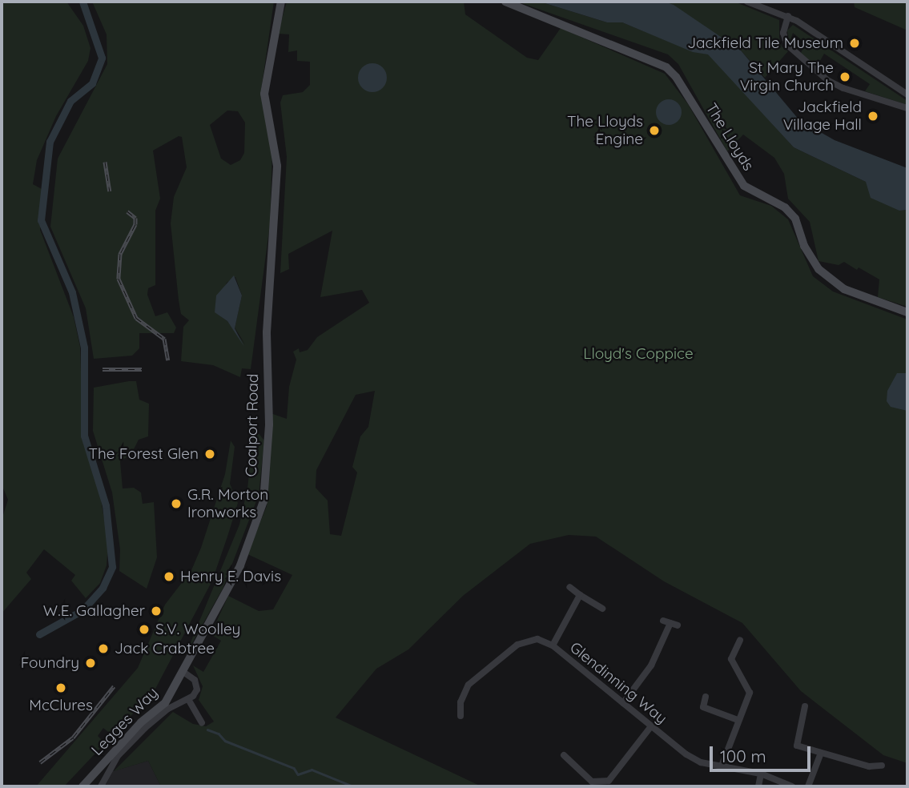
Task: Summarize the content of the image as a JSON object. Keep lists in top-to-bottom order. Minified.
{"streets":{"street":["The Lloyds","Coalport Road","Glendinning Way","Legges Way"]},"crossings":[["Coalport Road","Legges Way"]],"parks":["Lloyd's Coppice"],"places":["Jackfield Tile Museum","St Mary The Virgin Church","Jackfield Village Hall","The Lloyds Engine","The Forest Glen","G.R. Morton Ironworks","Henry E. Davis","W.E. Gallagher","S.V. Woolley","Jack Crabtree","Foundry","McClures"],"scale_bar":"100 m"}
